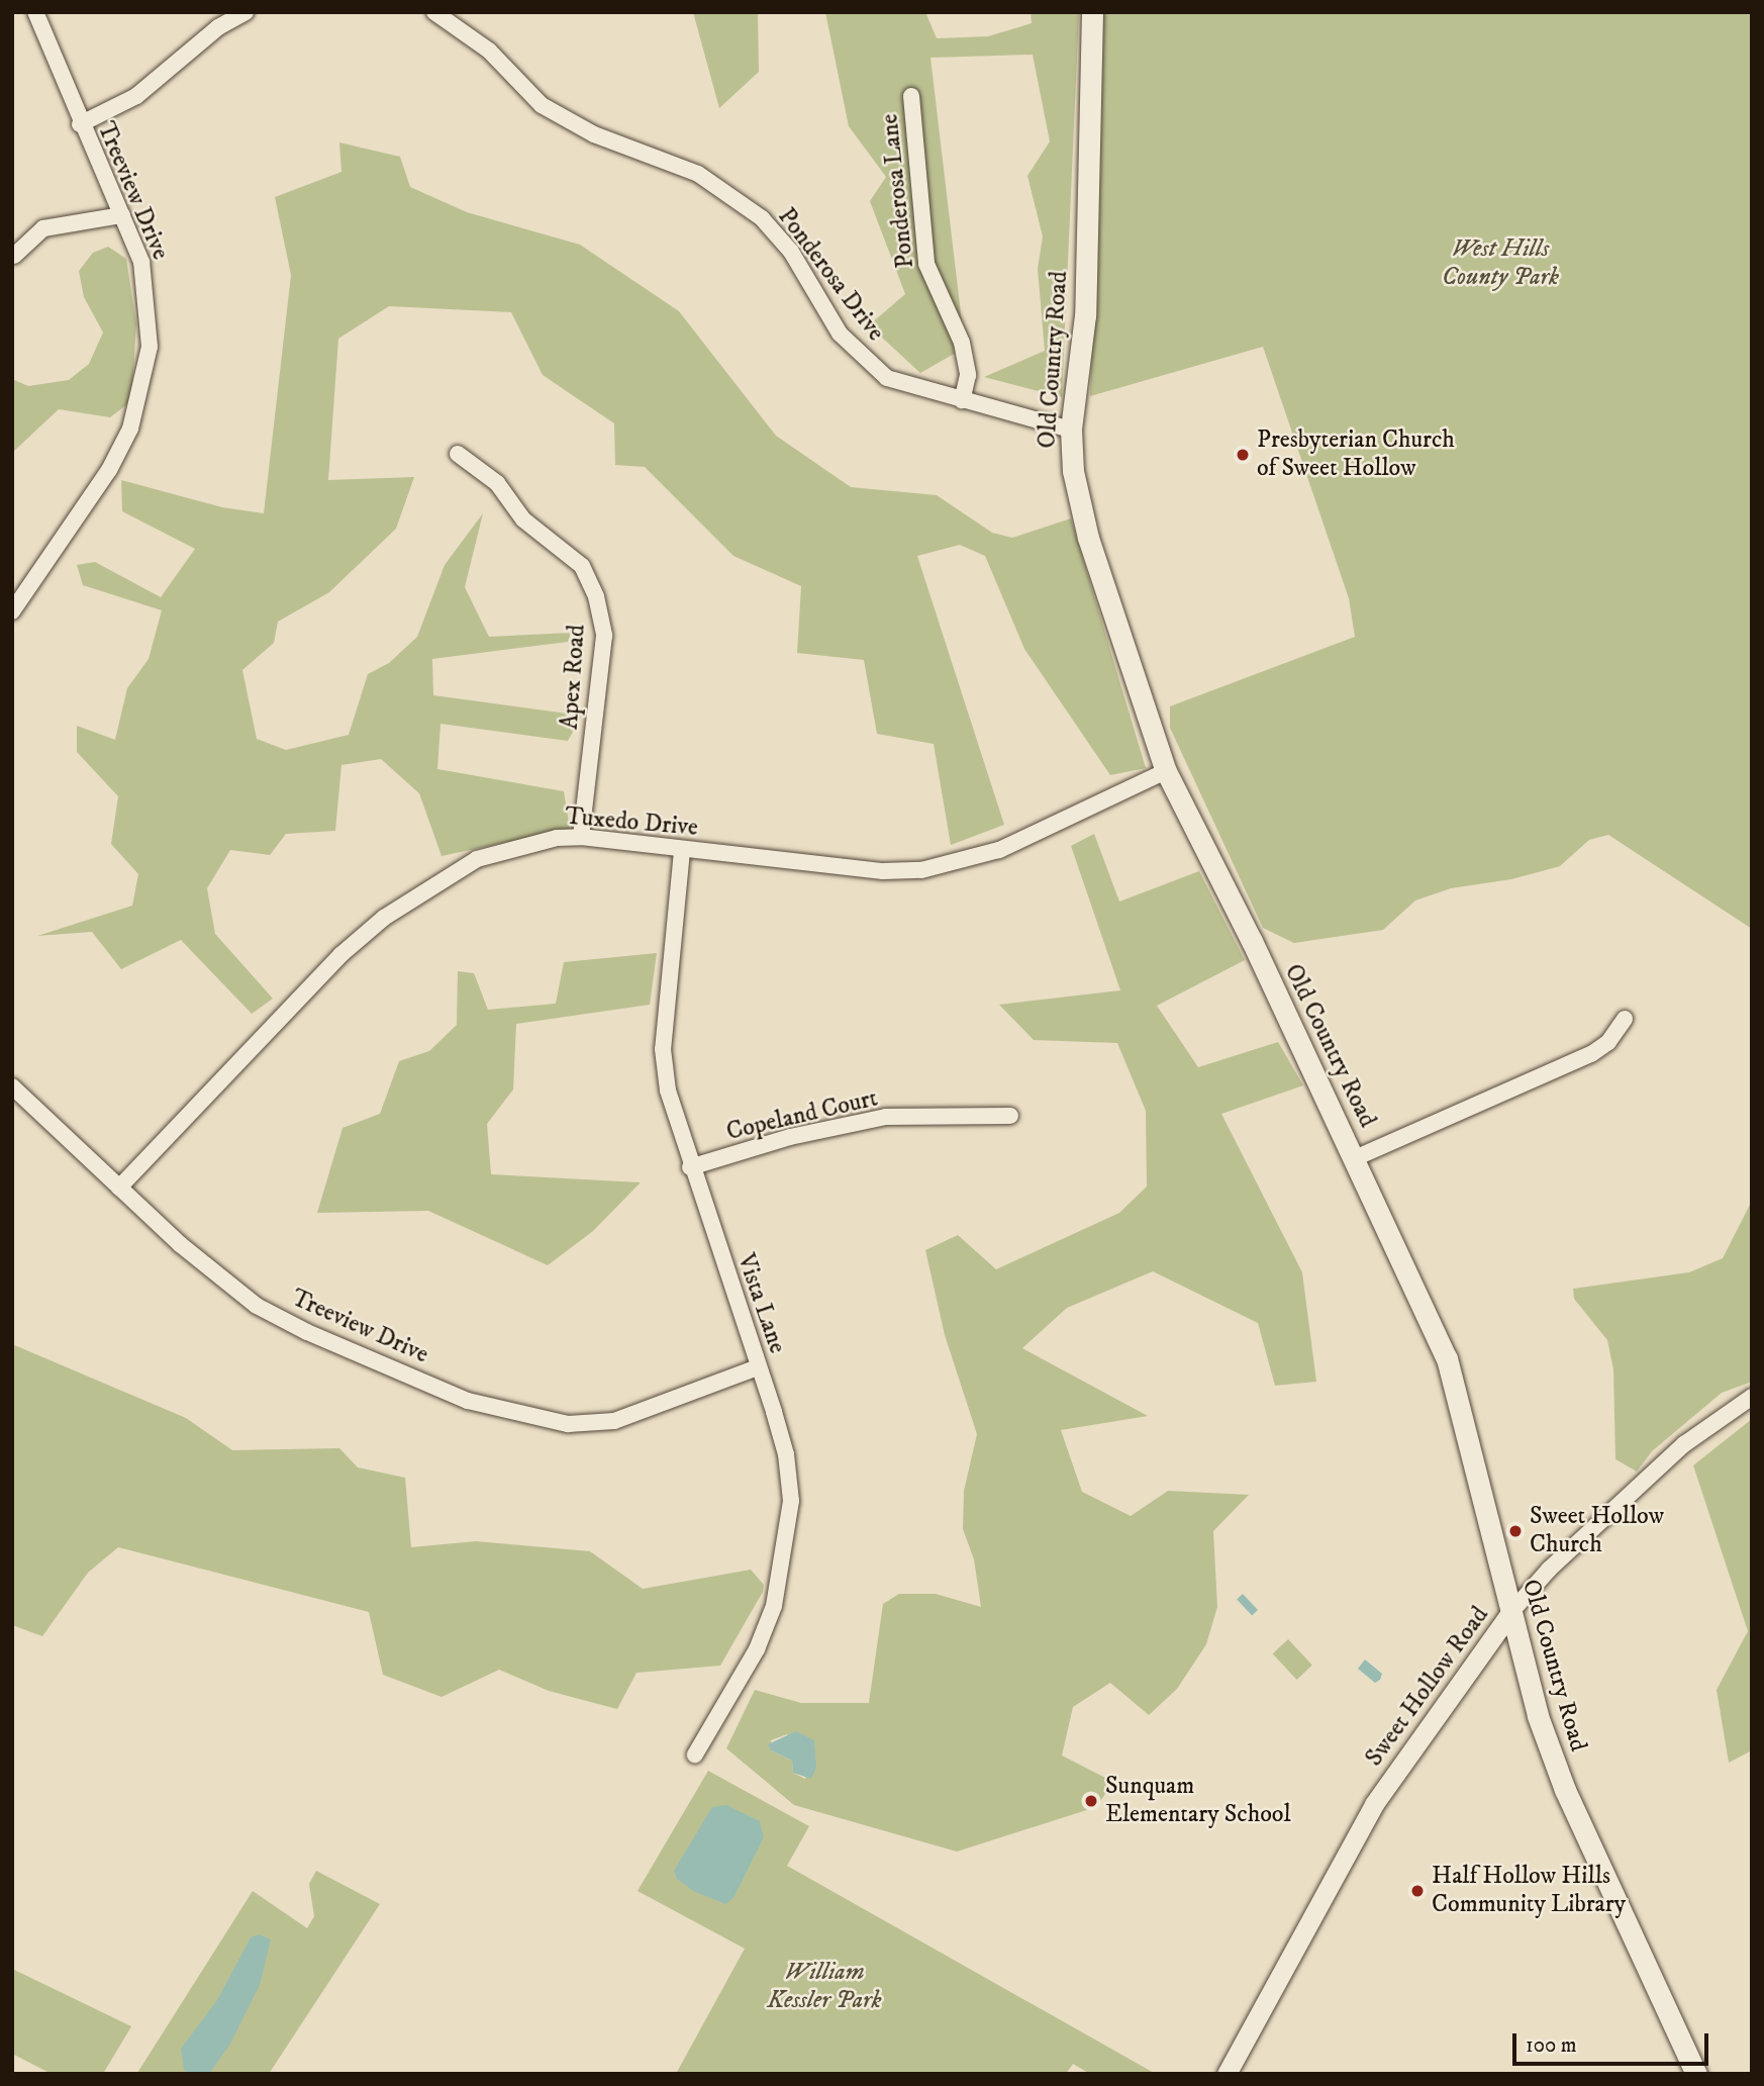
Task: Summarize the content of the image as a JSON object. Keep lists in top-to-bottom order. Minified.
{"streets":{"main road":["Old Country Road"],"street":["Treeview Drive","Ponderosa Lane","Ponderosa Drive","Apex Road","Tuxedo Drive","Copeland Court","Vista Lane","Sweet Hollow Road"]},"crossings":[["Treeview Drive","Tuxedo Drive"],["Treeview Drive","Vista Lane"],["Ponderosa Lane","Ponderosa Drive"],["Ponderosa Drive","Old Country Road"],["Old Country Road","Tuxedo Drive"],["Old Country Road","Sweet Hollow Road"],["Apex Road","Tuxedo Drive"],["Tuxedo Drive","Vista Lane"],["Copeland Court","Vista Lane"]],"parks":["West Hills County Park","William Kessler Park"],"places":["Presbyterian Church of Sweet Hollow","Sweet Hollow Church","Sunquam Elementary School","Half Hollow Hills Community Library"],"scale_bar":"100 m"}
